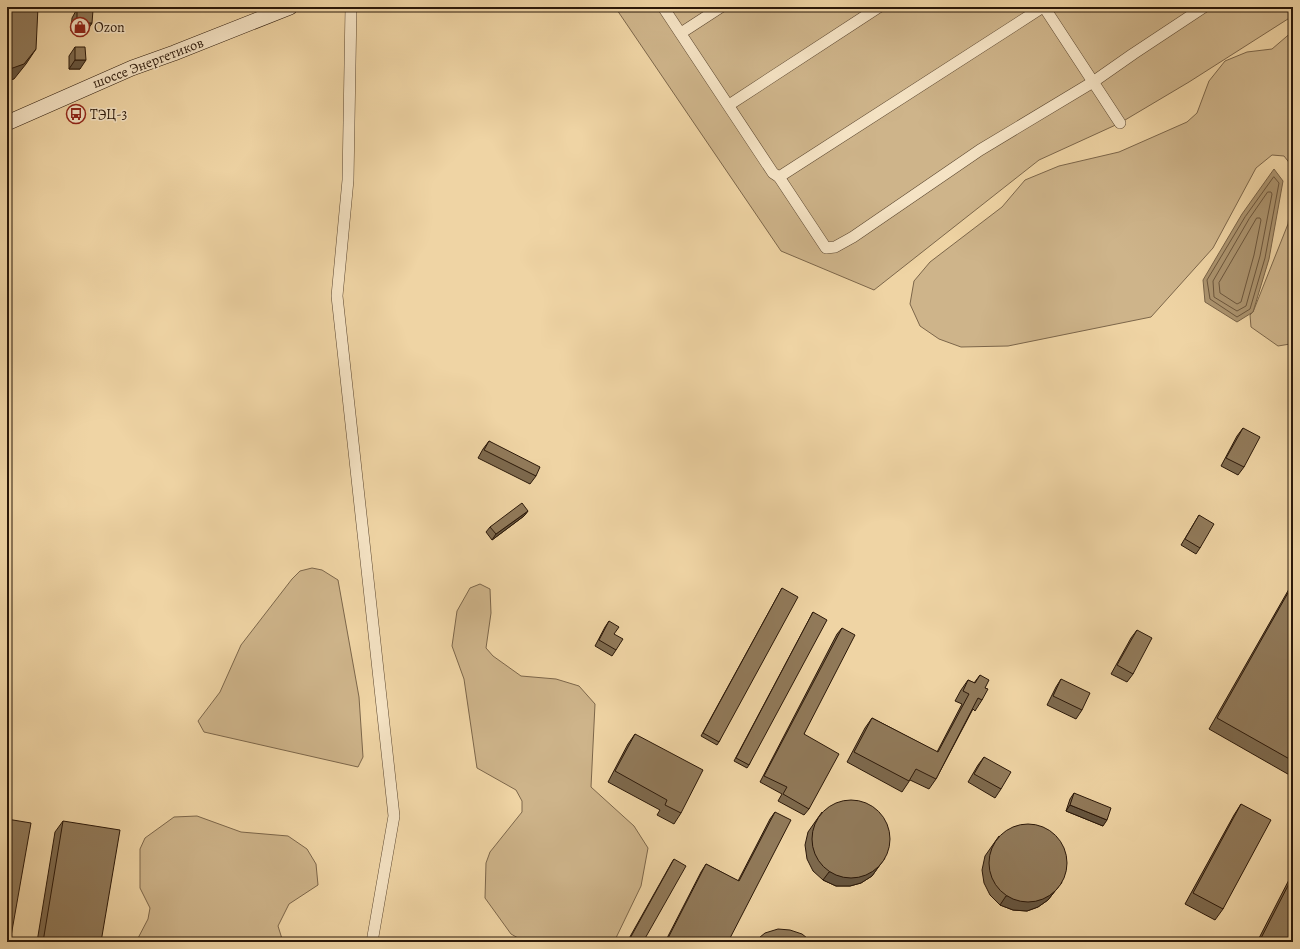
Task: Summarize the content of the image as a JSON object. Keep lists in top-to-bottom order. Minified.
{"streets":{"main road":["шоссе Энергетиков"]},"places":{"shop":["Ozon"],"bus stop":["ТЭЦ-3"]}}
